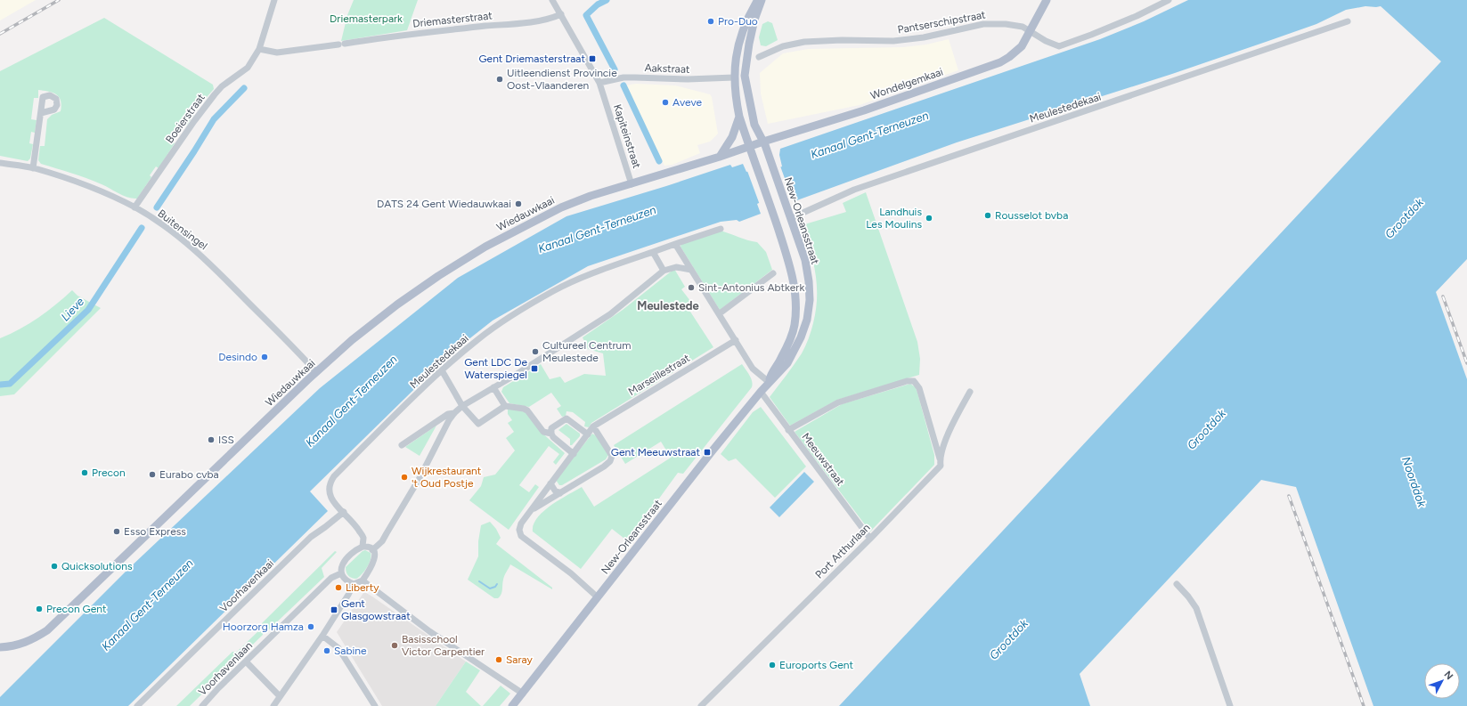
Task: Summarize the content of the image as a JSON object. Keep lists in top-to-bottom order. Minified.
{"streets":{"main road":["Wondelgemkaai","Wiedauwkaai","New-Orleansstraat"],"street":["Driemasterstraat","Pantserschipstraat","Aakstraat","Meulestedekaai","Boeierstraat","Kapiteinstraat","Buitensingel","Marseillestraat","Meeuwstraat","Port Arthurlaan","Voorhavenkaai","Voorhavenlaan"]},"crossings":[["Driemasterstraat","Boeierstraat"],["Driemasterstraat","Kapiteinstraat"],["Pantserschipstraat","Wondelgemkaai"],["Aakstraat","Kapiteinstraat"],["Aakstraat","New-Orleansstraat"],["Wondelgemkaai","Kapiteinstraat"],["Wondelgemkaai","Wiedauwkaai"],["Wondelgemkaai","New-Orleansstraat"],["Meulestedekaai","New-Orleansstraat"],["Meulestedekaai","Voorhavenkaai"],["Meulestedekaai","Voorhavenlaan"],["Boeierstraat","Buitensingel"],["Kapiteinstraat","Wiedauwkaai"],["Wiedauwkaai","Buitensingel"],["New-Orleansstraat","Marseillestraat"],["New-Orleansstraat","Meeuwstraat"],["Meeuwstraat","Port Arthurlaan"]],"districts":["Meulestede"],"water":["Kanaal Gent-Terneuzen","Grootdok","Lieve","Noorddok"],"parks":["Driemasterpark"],"places":{"other":["Pro-Duo","Uitleendienst Provincie Oost-Vlaanderen","Aveve","DATS 24 Gent Wiedauwkaai","Rousselot bvba","Landhuis Les Moulins","Sint-Antonius Abtkerk","Cultureel Centrum Meulestede","Desindo","ISS","Precon","Eurabo cvba","Wijkrestaurant 't Oud Postje","Esso Express","Quicksolutions","Liberty","Precon Gent","Hoorzorg Hamza","Basisschool Victor Carpentier","Sabine","Saray","Euroports Gent"],"transit":["Gent Driemasterstraat","Gent LDC De Waterspiegel","Gent Meeuwstraat","Gent Glasgowstraat"]},"north":"top right"}
